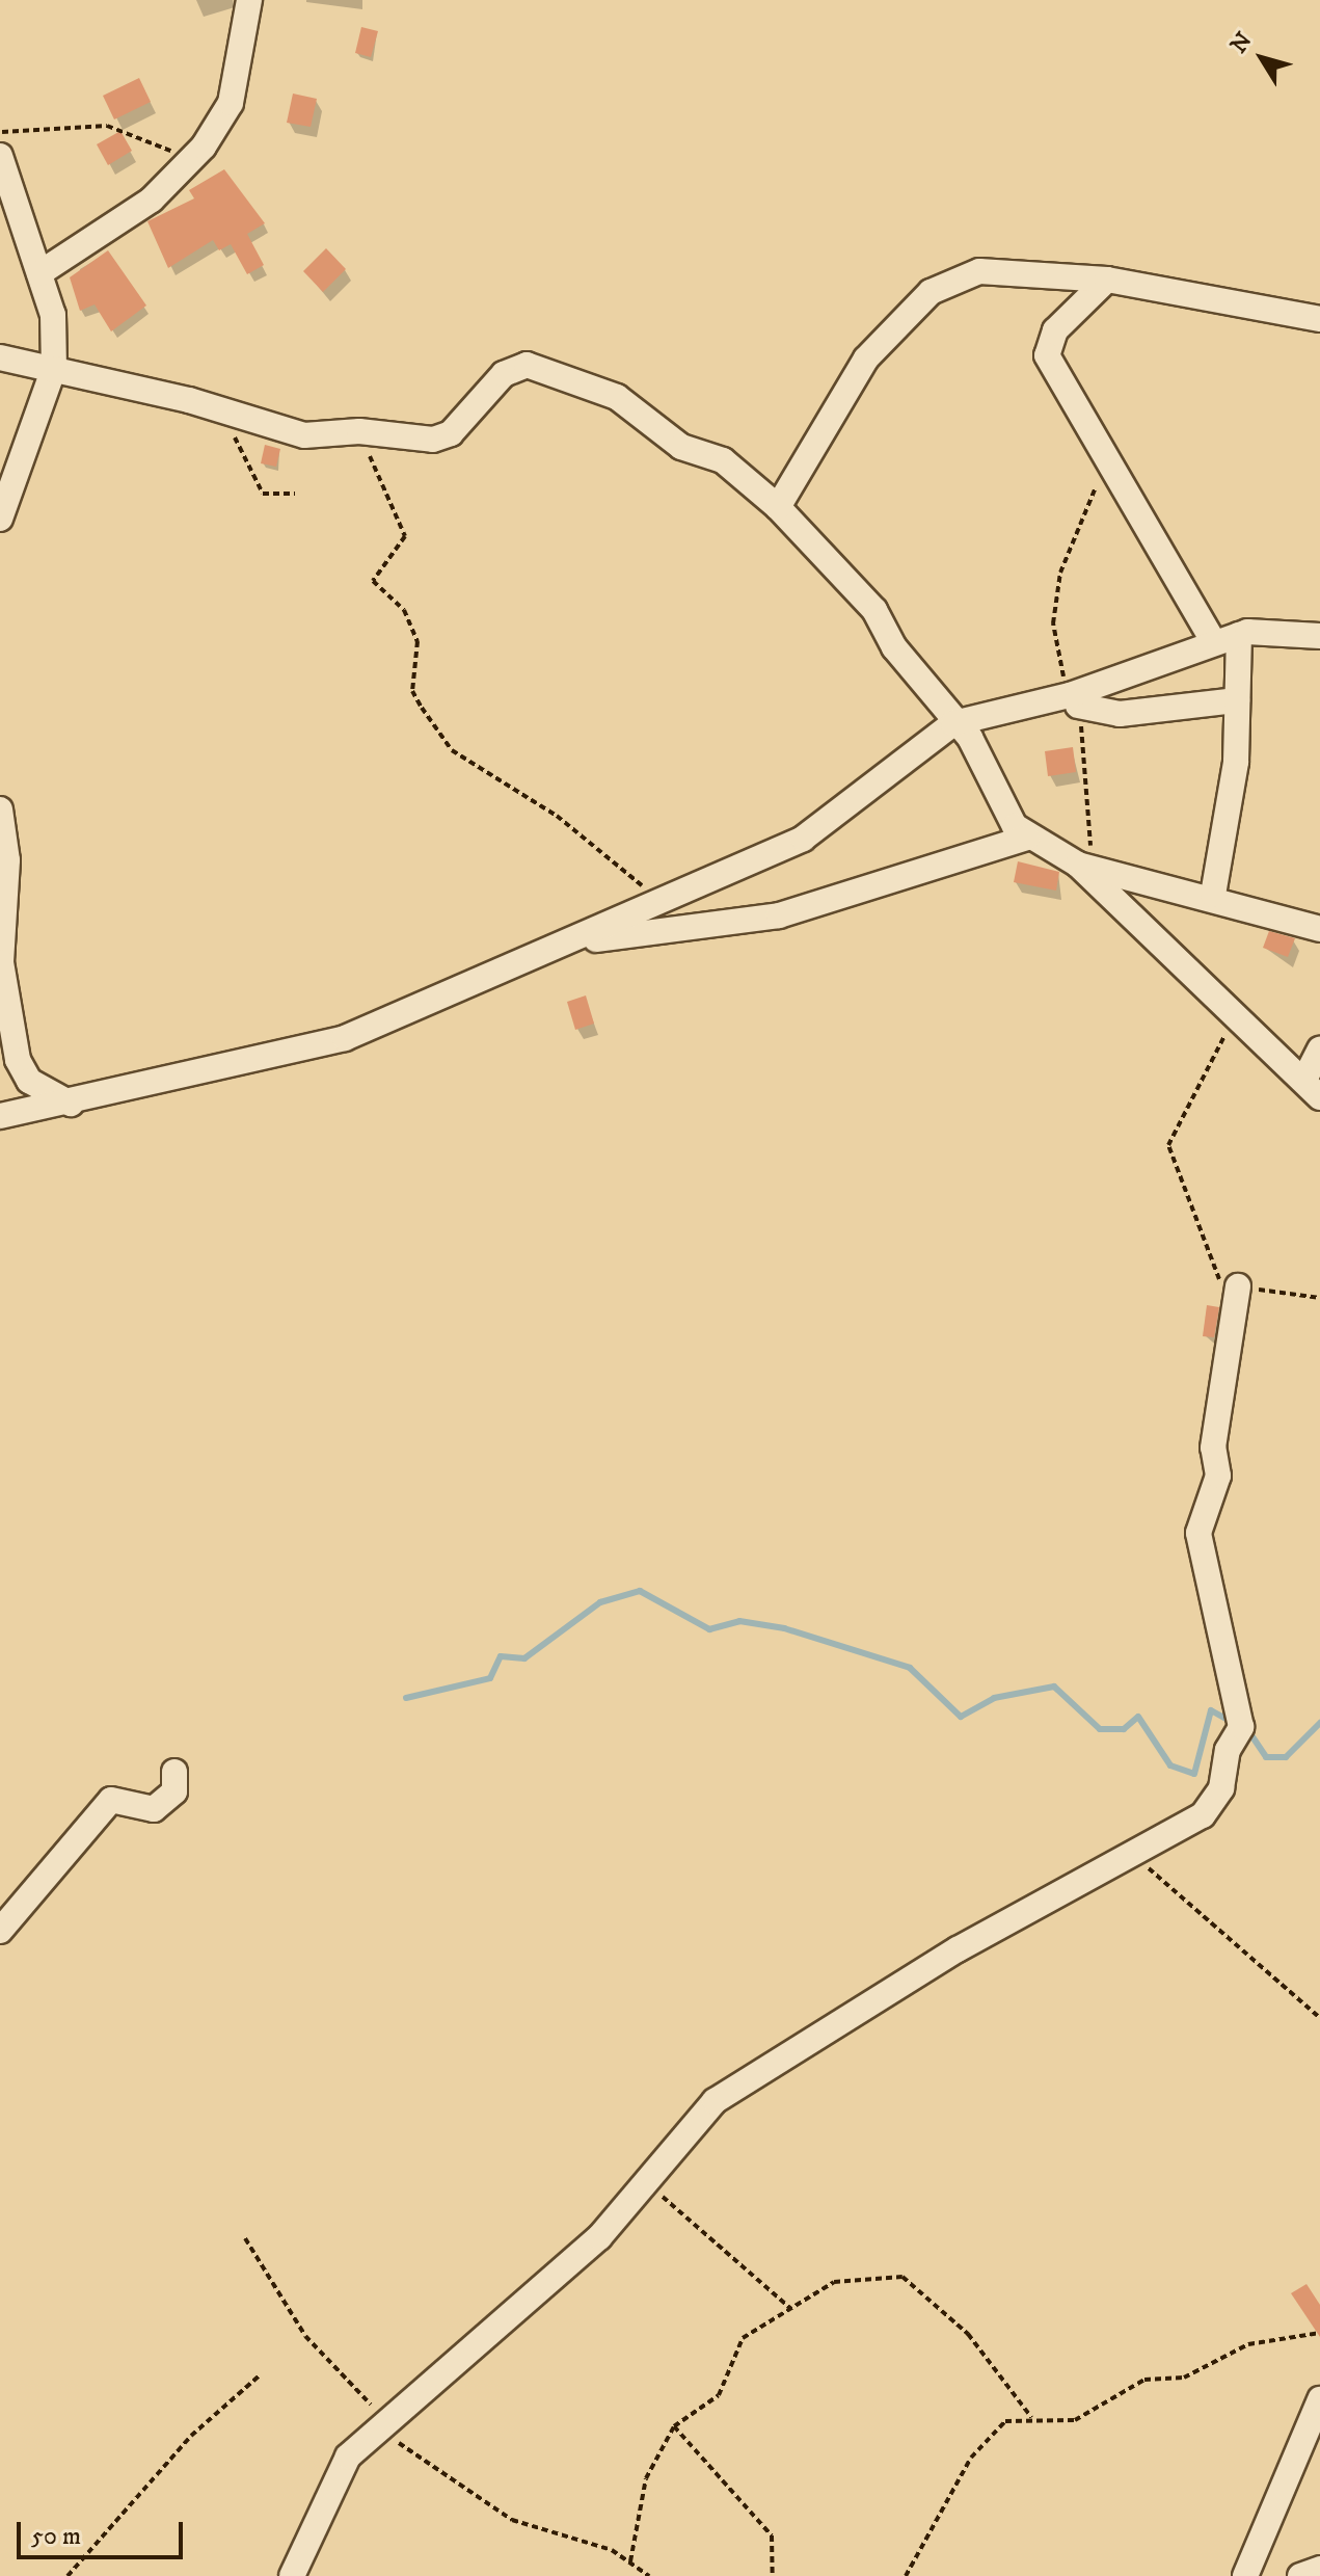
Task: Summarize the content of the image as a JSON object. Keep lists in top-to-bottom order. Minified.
{"scale_bar":"50 m","north":"top left"}
